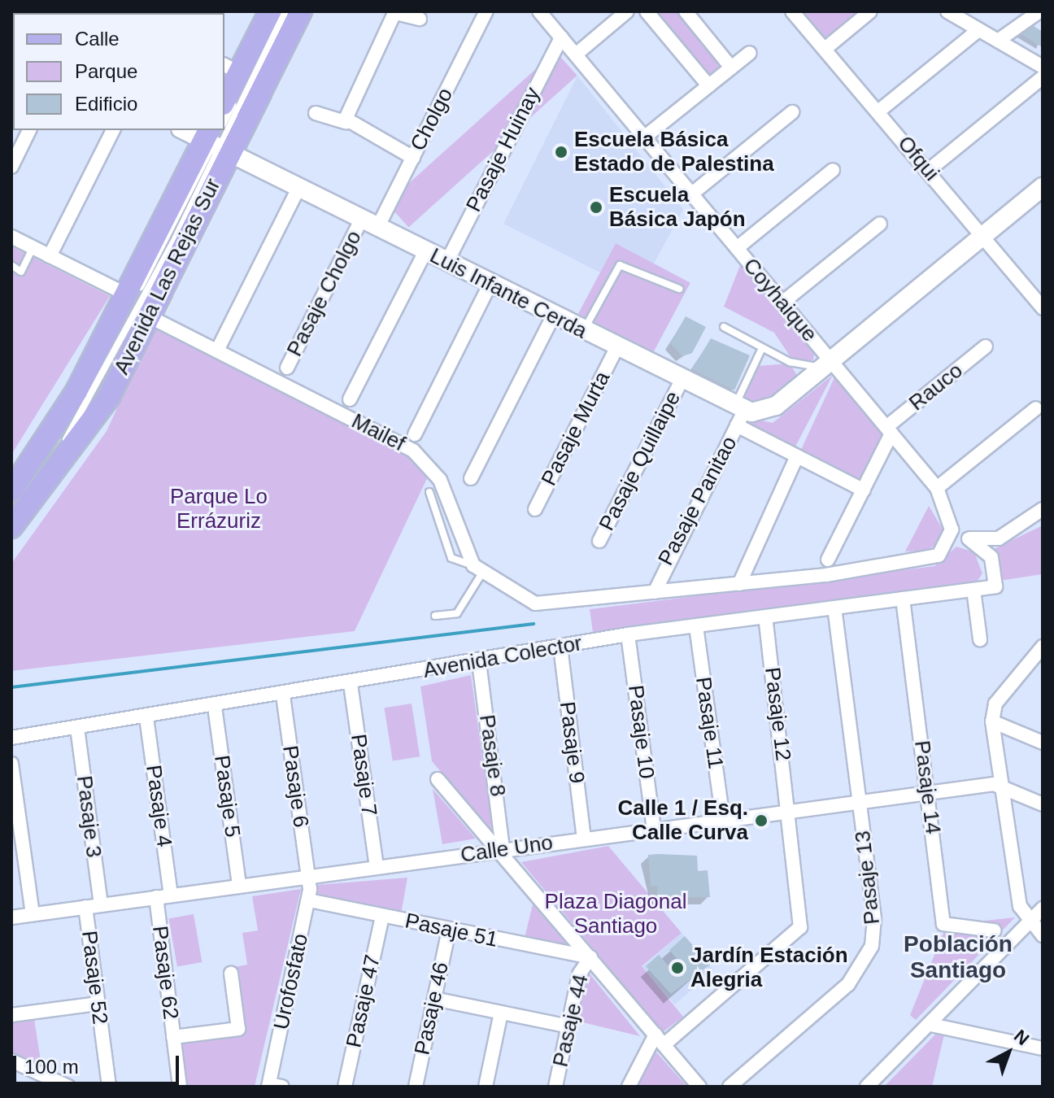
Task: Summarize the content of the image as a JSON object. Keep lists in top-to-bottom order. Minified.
{"streets":{"main road":["Avenida Las Rejas Sur"],"street":["Cholgo","Pasaje Huinay","Ofqui","Pasaje Cholgo","Luis Infante Cerda","Coyhaique","Rauco","Pasaje Murta","Mailef","Pasaje Quillaipe","Pasaje Panitao","Avenida Colector","Pasaje 12","Pasaje 11","Pasaje 10","Pasaje 9","Pasaje 8","Pasaje 7","Pasaje 6","Pasaje 14","Pasaje 5","Pasaje 4","Pasaje 3","Calle Uno","Pasaje 13","Pasaje 51","Pasaje 62","Pasaje 52","Urofosfato","Pasaje 47","Pasaje 46","Pasaje 44"]},"crossings":[["Cholgo","Pasaje Cholgo"],["Cholgo","Luis Infante Cerda"],["Pasaje Huinay","Luis Infante Cerda"],["Pasaje Huinay","Coyhaique"],["Avenida Las Rejas Sur","Luis Infante Cerda"],["Avenida Las Rejas Sur","Mailef"],["Pasaje Cholgo","Luis Infante Cerda"],["Luis Infante Cerda","Pasaje Murta"],["Luis Infante Cerda","Pasaje Quillaipe"],["Luis Infante Cerda","Pasaje Panitao"],["Coyhaique","Rauco"],["Coyhaique","Avenida Colector"],["Mailef","Avenida Colector"],["Pasaje Panitao","Avenida Colector"],["Avenida Colector","Pasaje 12"],["Avenida Colector","Pasaje 11"],["Avenida Colector","Pasaje 10"],["Avenida Colector","Pasaje 9"],["Avenida Colector","Pasaje 8"],["Avenida Colector","Pasaje 7"],["Avenida Colector","Pasaje 6"],["Avenida Colector","Pasaje 14"],["Avenida Colector","Pasaje 5"],["Avenida Colector","Pasaje 4"],["Avenida Colector","Pasaje 3"],["Avenida Colector","Pasaje 13"],["Pasaje 12","Calle Uno"],["Pasaje 11","Calle Uno"],["Pasaje 10","Calle Uno"],["Pasaje 9","Calle Uno"],["Pasaje 8","Calle Uno"],["Pasaje 7","Calle Uno"],["Pasaje 6","Calle Uno"],["Pasaje 6","Urofosfato"],["Pasaje 14","Calle Uno"],["Pasaje 5","Calle Uno"],["Pasaje 4","Calle Uno"],["Pasaje 3","Calle Uno"],["Calle Uno","Pasaje 13"],["Calle Uno","Pasaje 62"],["Calle Uno","Pasaje 52"],["Calle Uno","Urofosfato"],["Pasaje 51","Pasaje 47"],["Pasaje 51","Pasaje 46"],["Pasaje 51","Pasaje 44"]],"districts":["Población Santiago"],"parks":["Parque Lo Errázuriz","Plaza Diagonal Santiago"],"places":["Escuela Básica Estado de Palestina","Escuela Básica Japón","Calle 1 / Esq. Calle Curva","Jardín Estación Alegria"],"legend":["Calle","Parque","Edificio"],"scale_bar":"100 m","north":"top right"}
